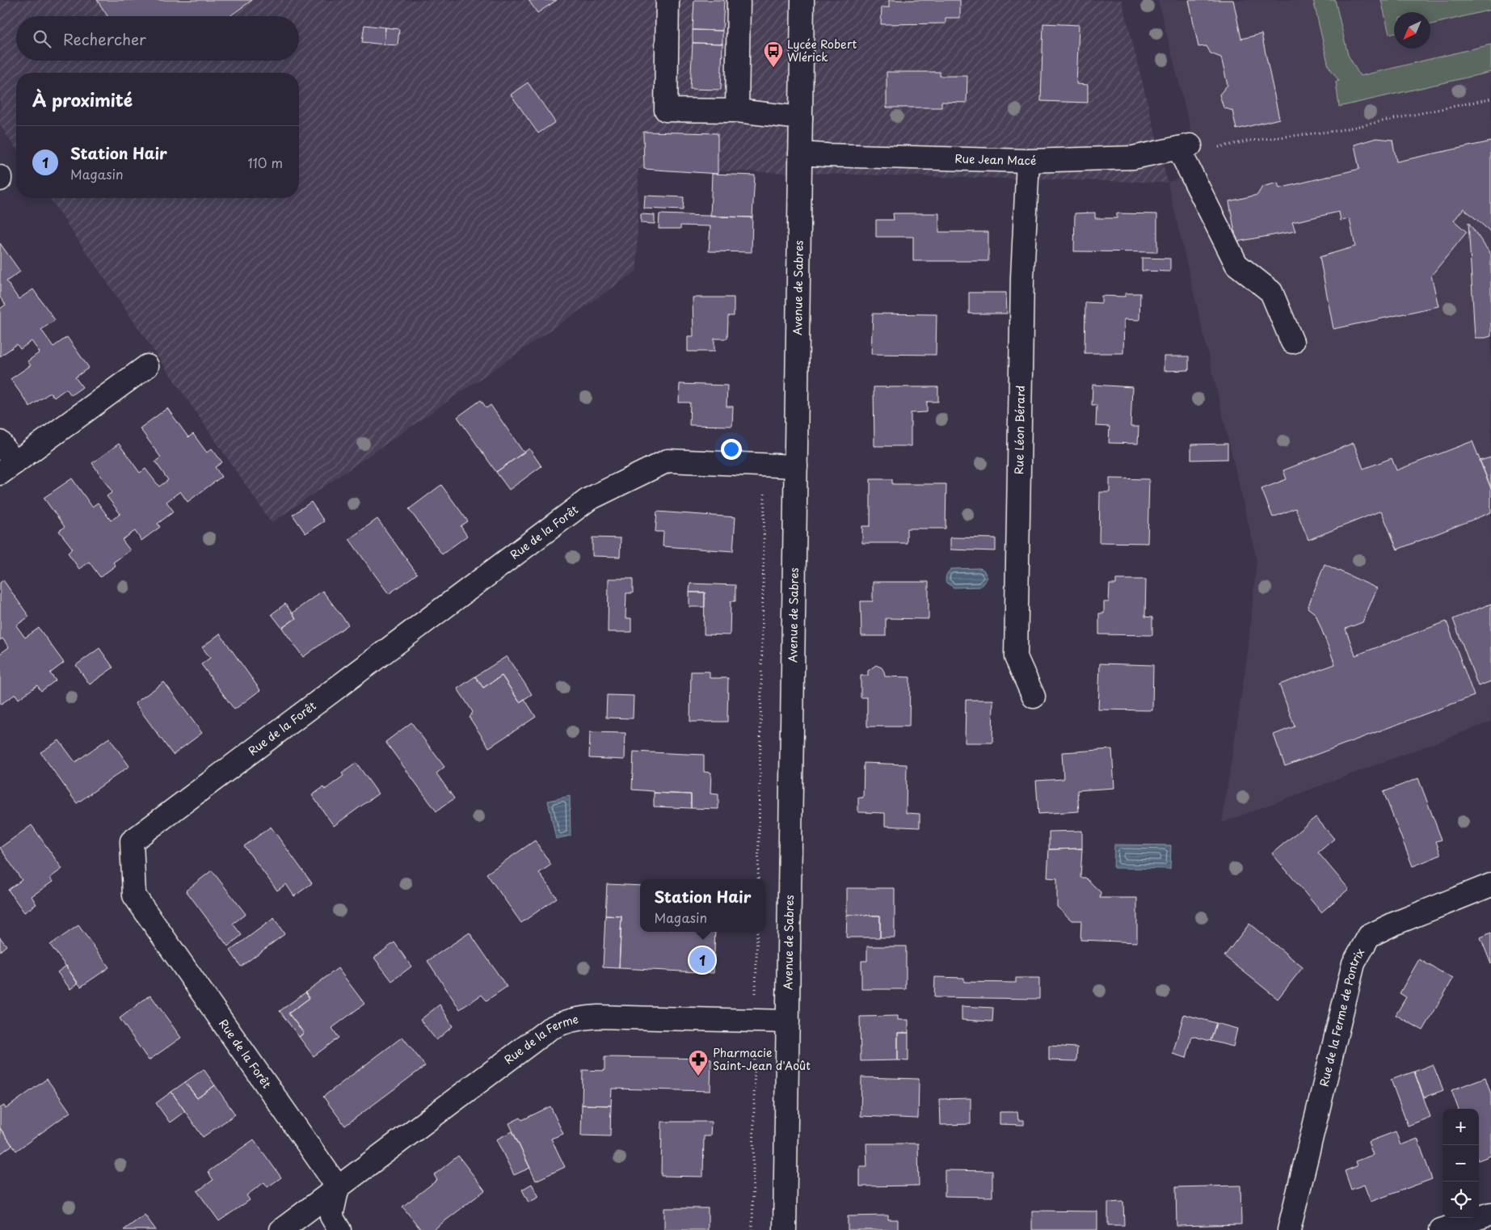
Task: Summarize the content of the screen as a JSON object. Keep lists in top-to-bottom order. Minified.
{"streets":{"street":["Rue Jean Macé","Avenue de Sabres","Rue Léon Bérard","Rue de la Forêt","Rue de la Ferme de Pontrix","Rue de la Ferme"]},"crossings":[["Rue Jean Macé","Avenue de Sabres"],["Rue Jean Macé","Rue Léon Bérard"],["Avenue de Sabres","Rue de la Forêt"],["Avenue de Sabres","Rue de la Ferme"],["Rue de la Forêt","Rue de la Ferme"]],"places":{"bus stop":["Lycée Robert Wlérick"],"pharmacy":["Pharmacie Saint-Jean d'Août"]},"north":"bottom left","page":{"search":"Rechercher","heading":"À proximité","list":[{"mark":"1","name":"Station Hair","note":"Magasin","value":"110 m"}],"popup":["Station Hair","Magasin"],"pins":"1","map_buttons":["+","−"]}}
